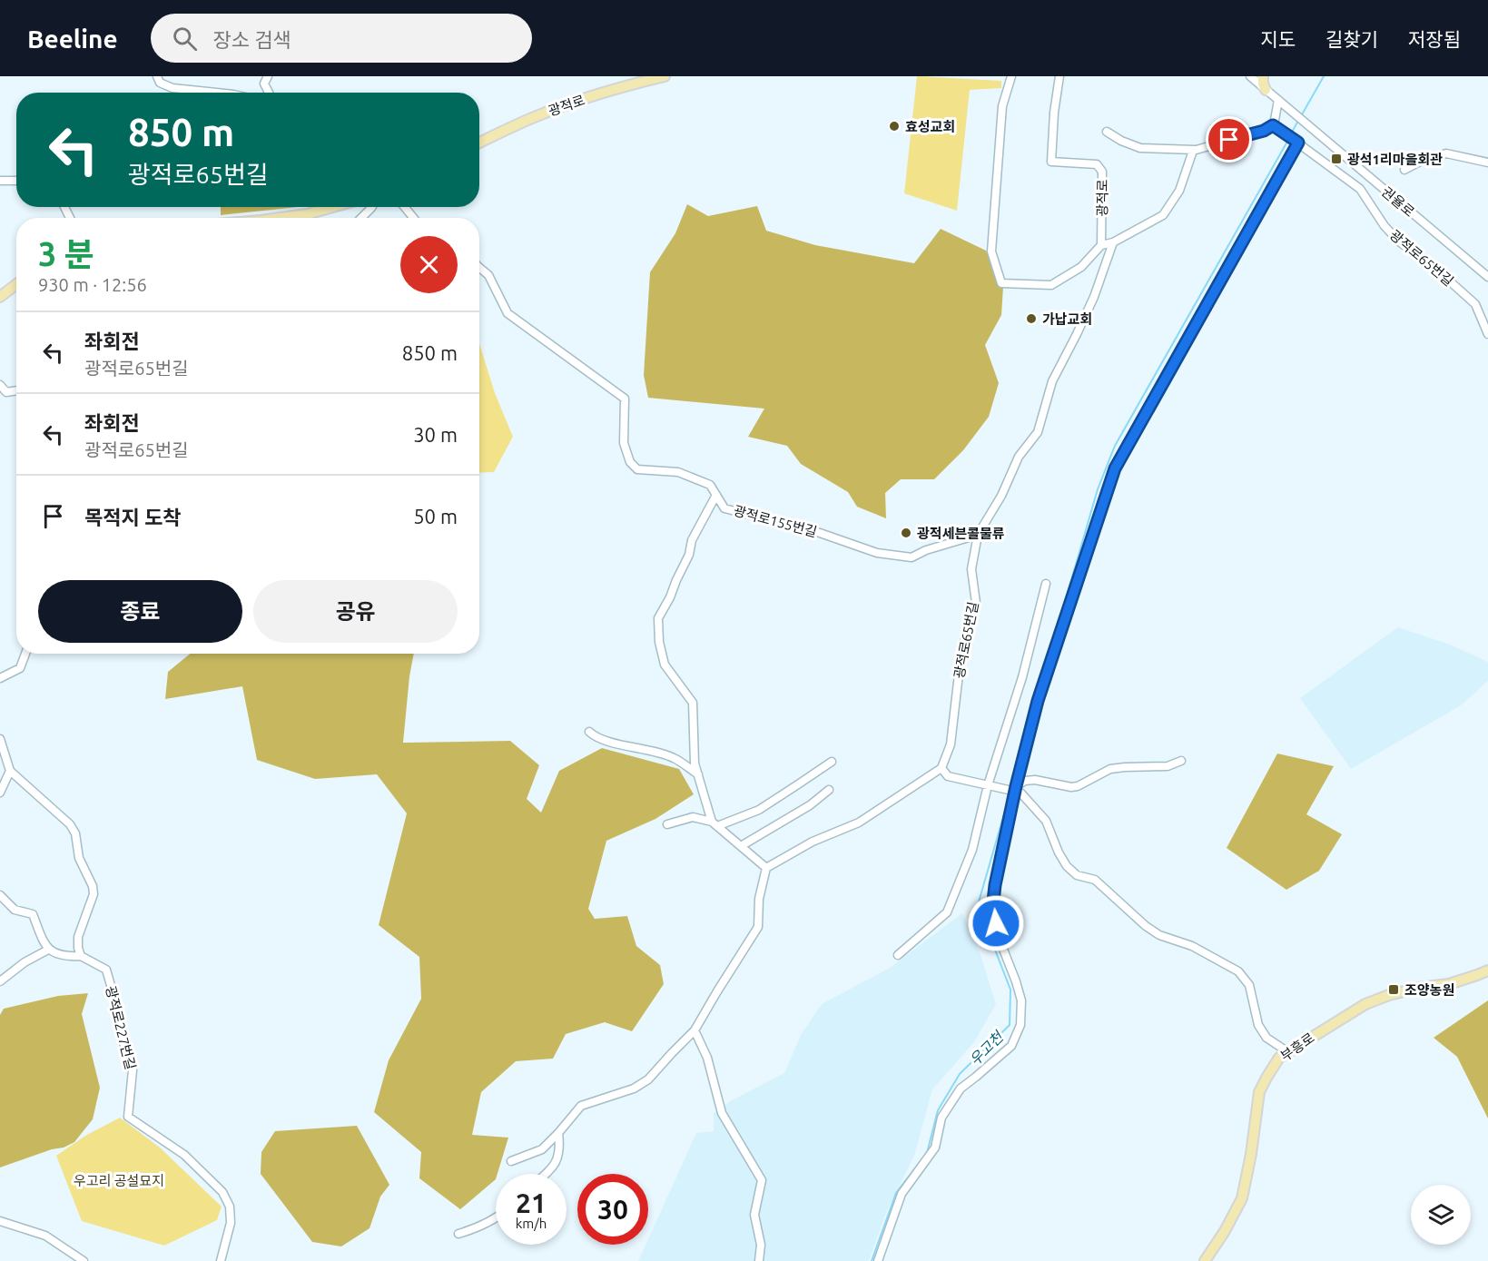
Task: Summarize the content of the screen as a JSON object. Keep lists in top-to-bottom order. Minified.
{"streets":{"main road":["광적로","부흥로"],"street":["권율로","광적로65번길","광적로155번길","광적로227번길"]},"crossings":[["광적로65번길","광적로155번길"]],"water":["우고천"],"parks":["우고리 공설묘지"],"places":{"other":["효성교회","가납교회","광적세븐콜물류"],"transit":["광석1리마을회관","조양농원"]},"page":{"header":"Beeline","search":"장소 검색","nav":["지도","길찾기","저장됨"],"turn":["850 m","광적로65번길"],"heading":["3 분","930 m · 12:56"],"list":[{"name":"좌회전","note":"광적로65번길","value":"850 m"},{"name":"좌회전","note":"광적로65번길","value":"30 m"},{"name":"목적지 도착","value":"50 m"}],"buttons":["종료","공유"],"speed":"21 km/h","limit":"30"}}
